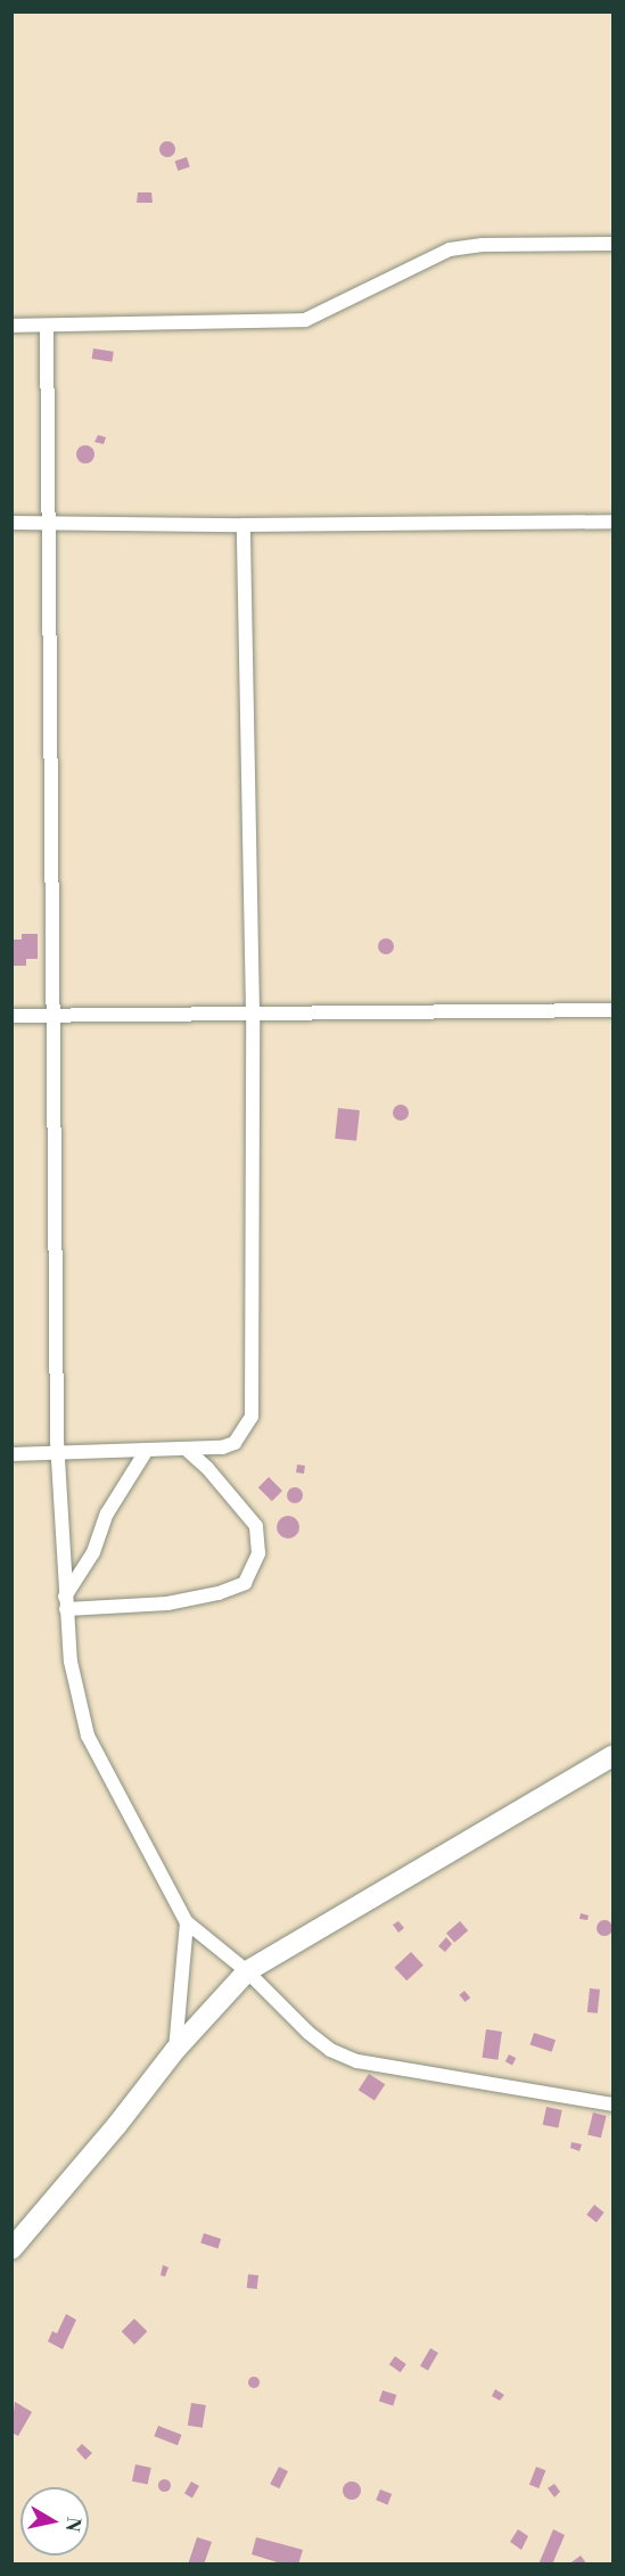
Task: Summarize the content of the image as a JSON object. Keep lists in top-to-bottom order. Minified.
{"north":"right"}
